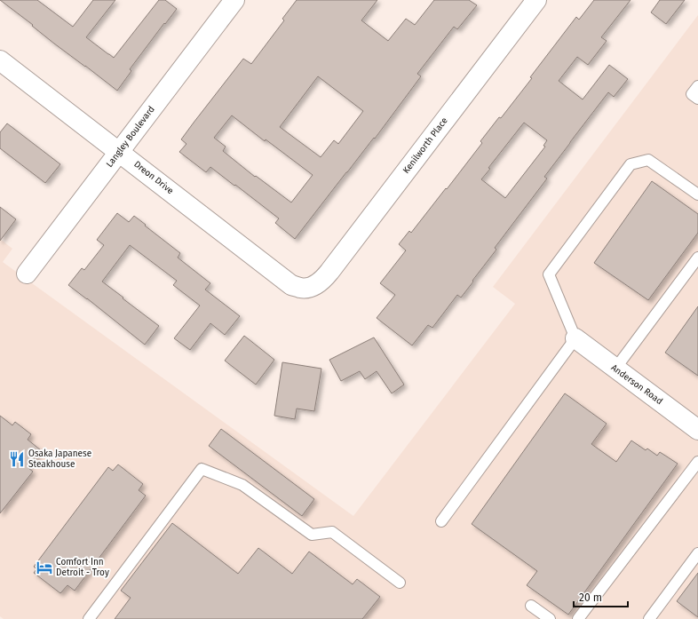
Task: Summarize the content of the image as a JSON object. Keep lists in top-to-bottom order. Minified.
{"streets":{"street":["Langley Boulevard","Kenilworth Place","Dreon Drive","Anderson Road"]},"crossings":[["Langley Boulevard","Dreon Drive"],["Kenilworth Place","Dreon Drive"]],"places":{"restaurant":["Osaka Japanese Steakhouse"],"hotel":["Comfort Inn Detroit - Troy"]},"scale_bar":"20 m"}
